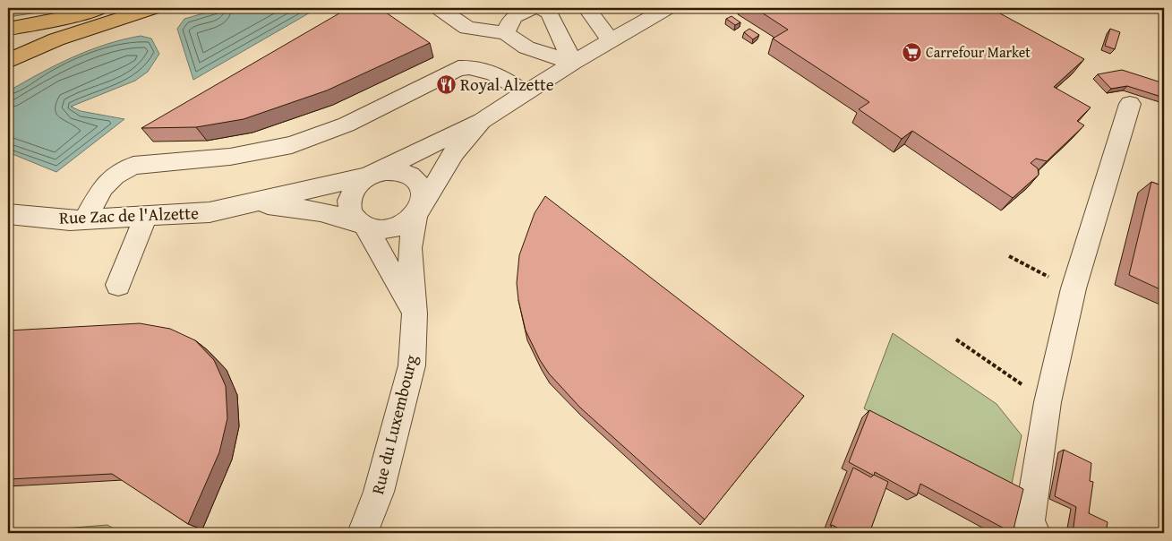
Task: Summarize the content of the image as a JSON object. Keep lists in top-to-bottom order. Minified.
{"streets":{"street":["Rue Zac de l'Alzette","Rue du Luxembourg"]},"crossings":[["Rue Zac de l'Alzette","Rue du Luxembourg"]],"places":{"supermarket":["Carrefour Market"],"restaurant":["Royal Alzette"]}}
